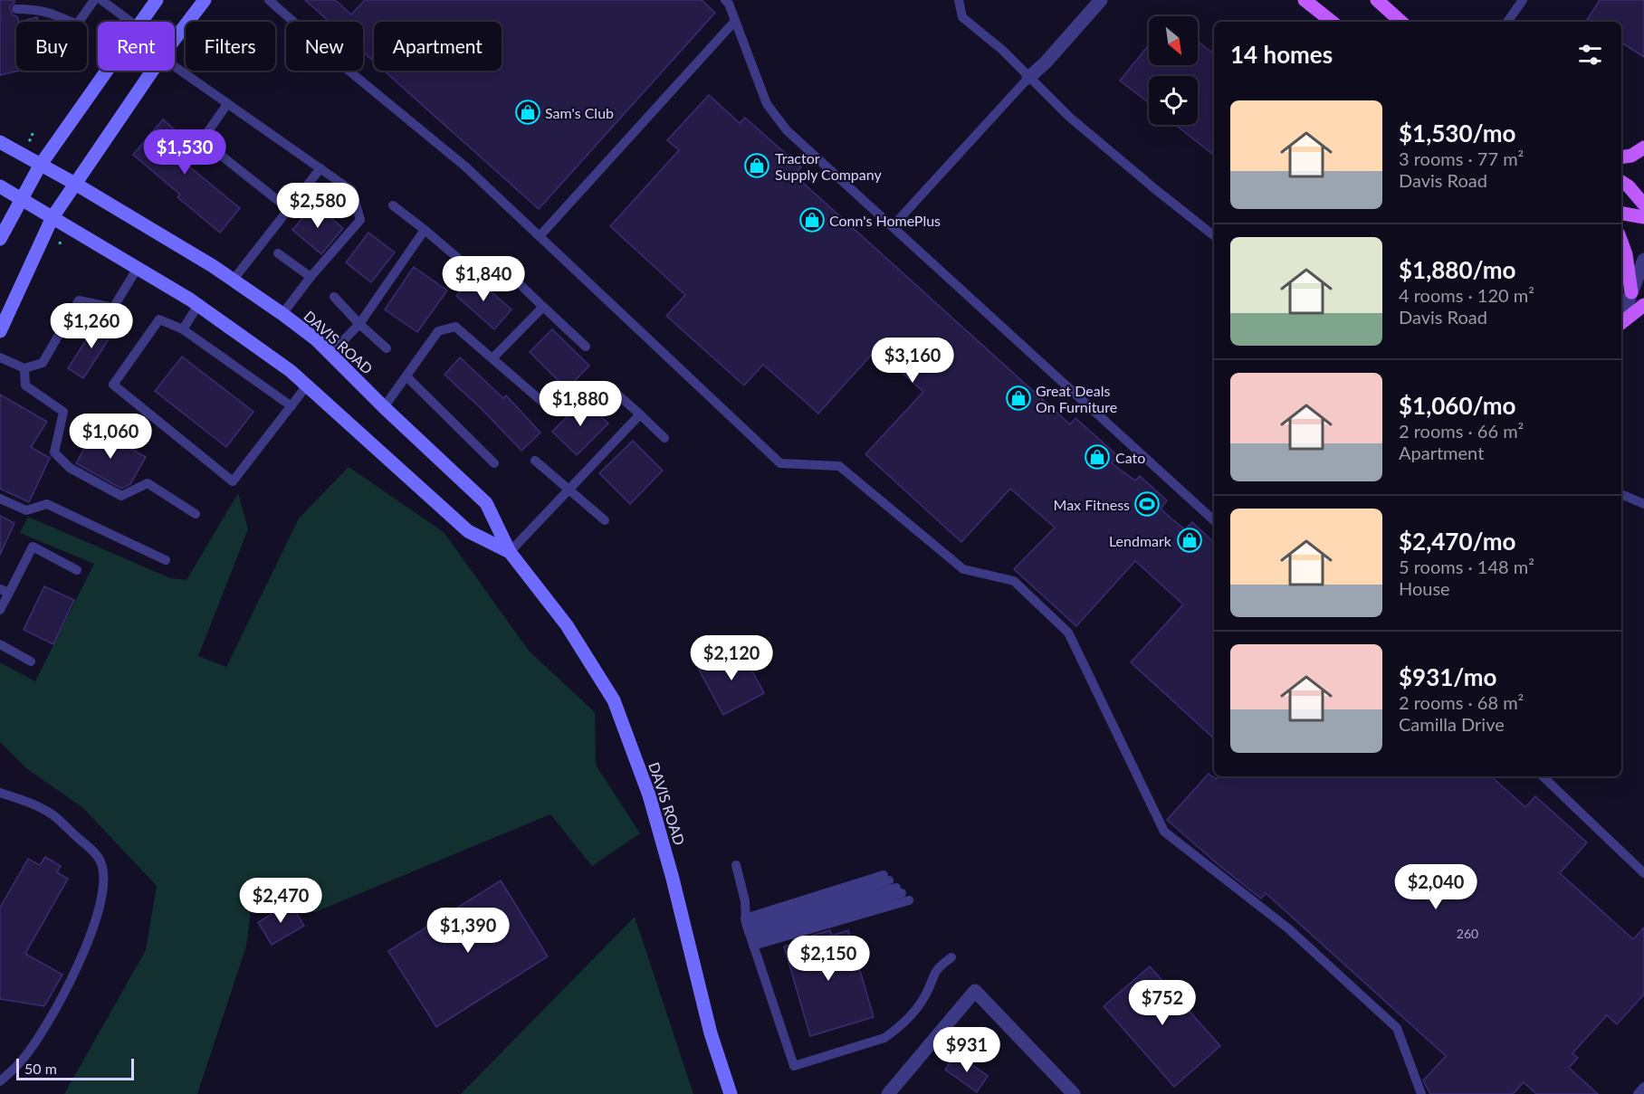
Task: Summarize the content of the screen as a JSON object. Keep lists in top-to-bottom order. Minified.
{"streets":{"main road":["DAVIS ROAD"]},"places":{"shop":["Sam's Club","Tractor Supply Company","Conn's HomePlus","Great Deals On Furniture","Cato","Lendmark"],"sports":["Max Fitness"]},"house_numbers":["260"],"scale_bar":"50 m","north":"bottom right","page":{"chip":["Buy","Rent","Filters","New","Apartment"],"heading":"14 homes","list":[{"name":"$1,530/mo","note":"3 rooms · 77 m² · Davis Road"},{"name":"$1,880/mo","note":"4 rooms · 120 m² · Davis Road"},{"name":"$1,060/mo","note":"2 rooms · 66 m² · Apartment"},{"name":"$2,470/mo","note":"5 rooms · 148 m² · House"},{"name":"$931/mo","note":"2 rooms · 68 m² · Camilla Drive"}],"price":["$1,530","$2,580","$1,840","$1,260","$3,160","$1,880","$1,060","$2,120","$2,040","$2,470","$1,390","$2,150","$752","$931"],"scale":"50 m"}}
